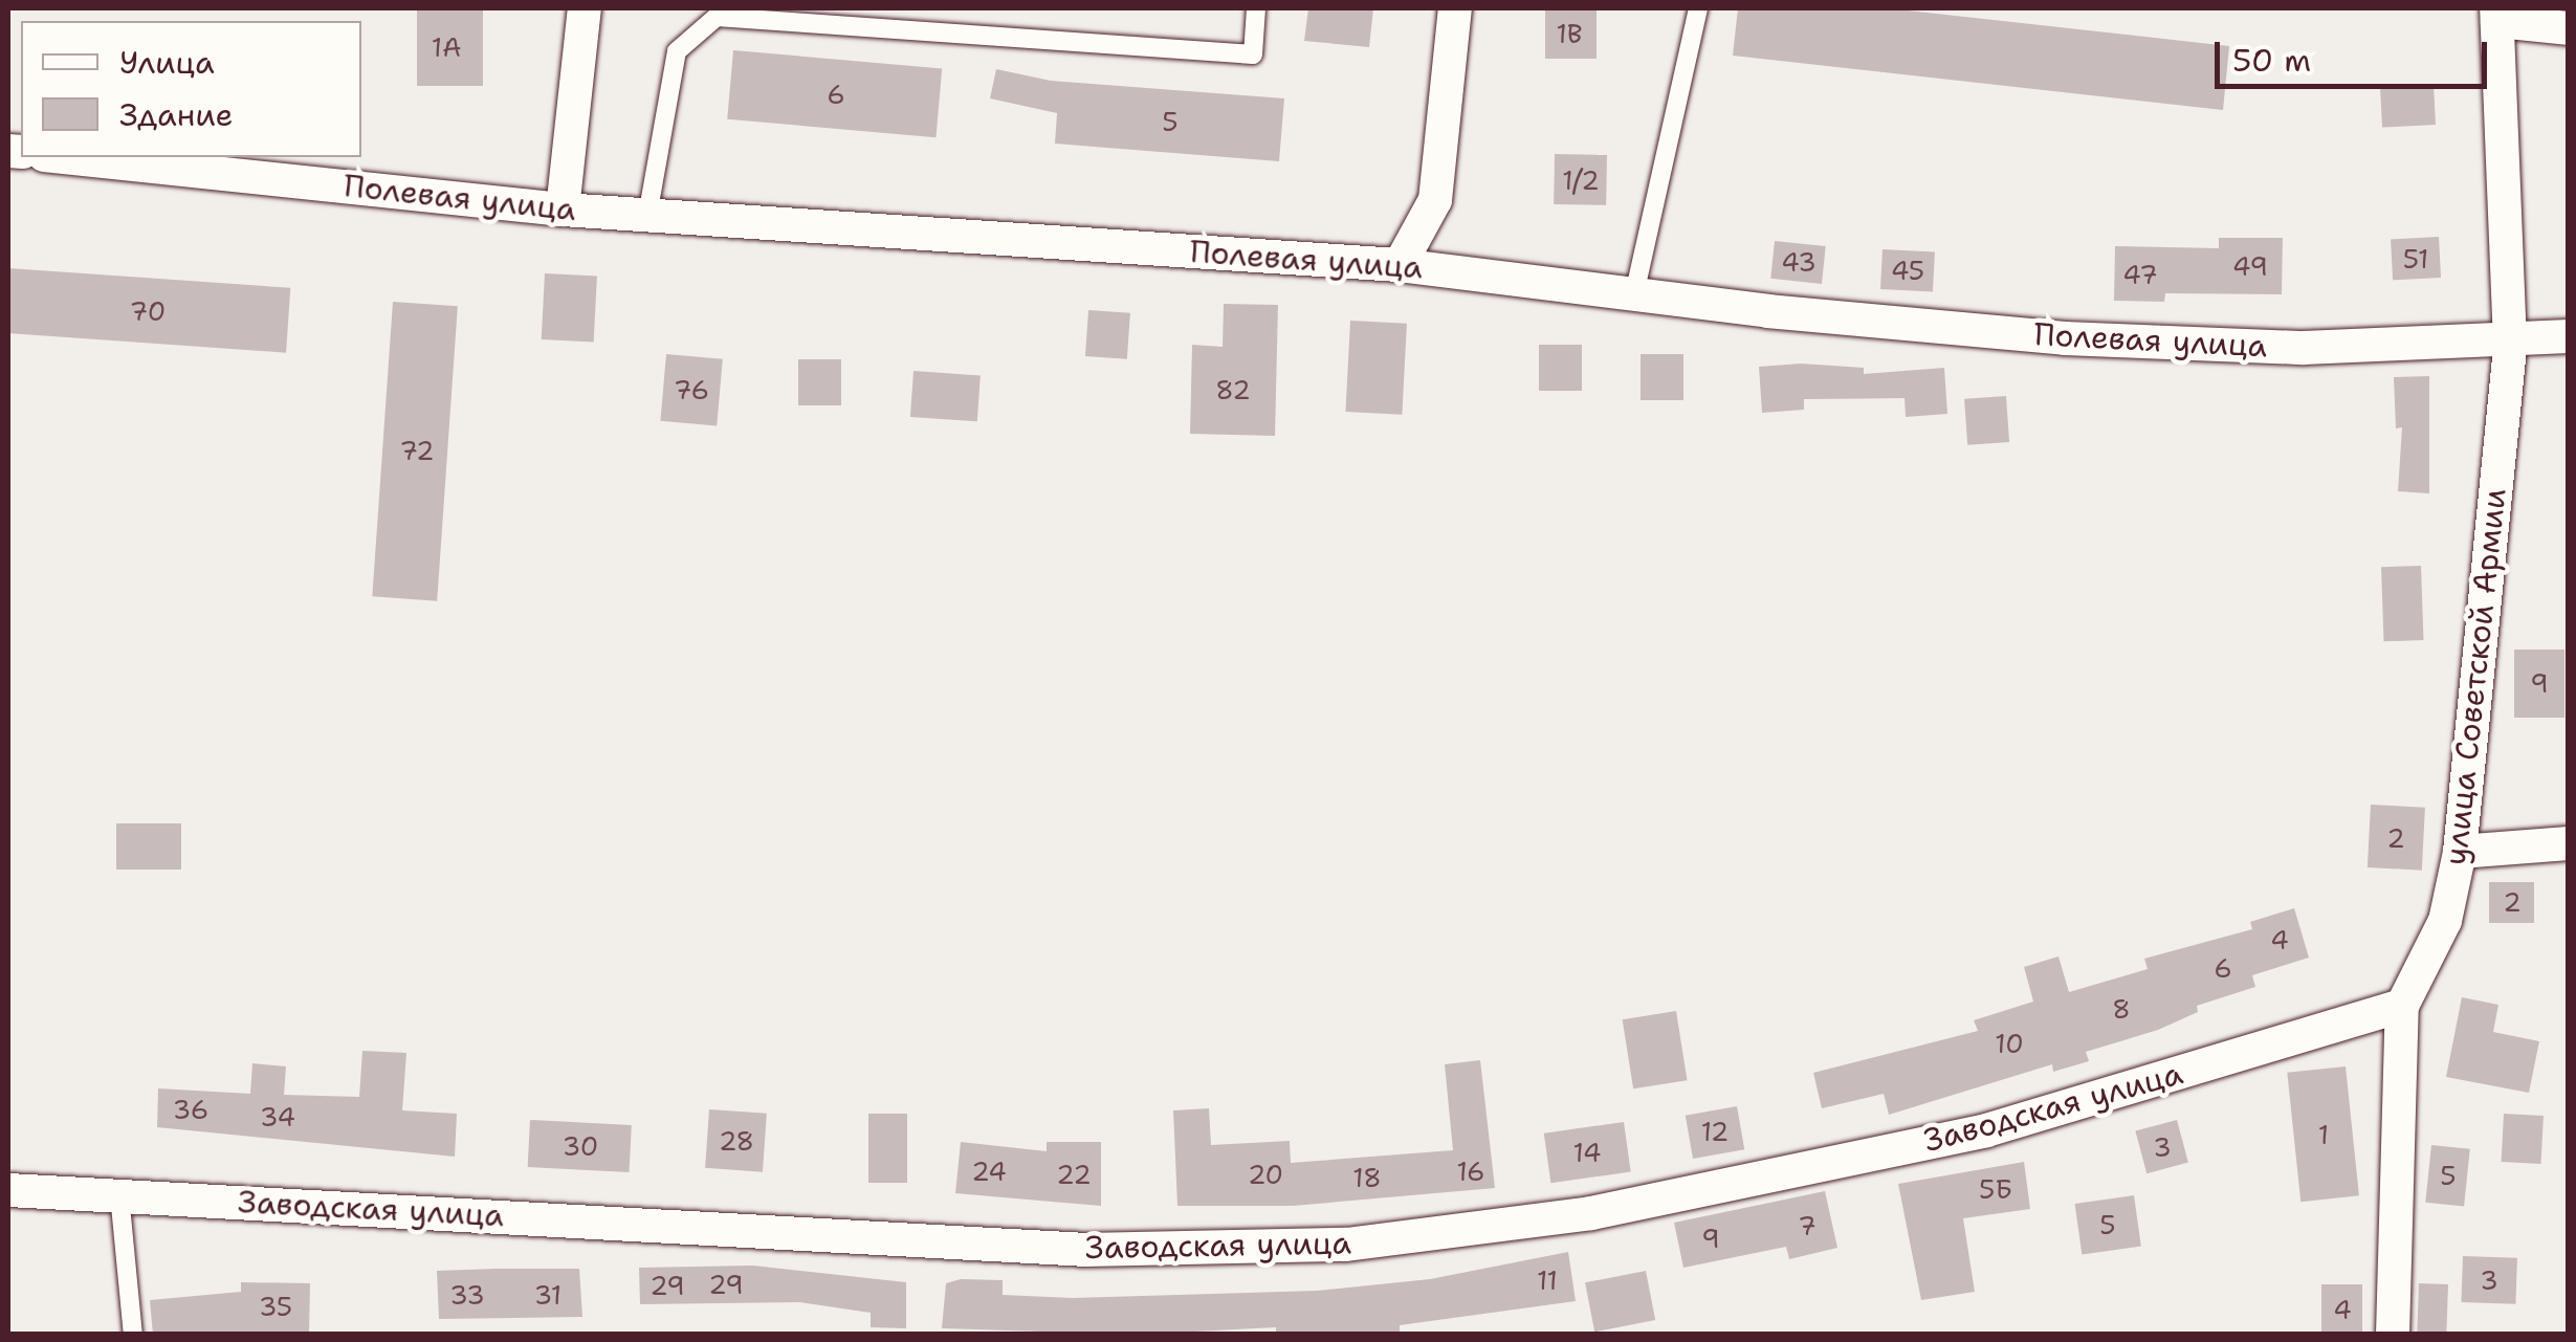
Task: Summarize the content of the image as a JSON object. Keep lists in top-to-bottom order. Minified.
{"streets":{"street":["Полевая улица","улица Советской Армии","Заводская улица"]},"crossings":[["Полевая улица","улица Советской Армии"],["улица Советской Армии","Заводская улица"]],"house_numbers":["1В","1А","6","5","1/2","51","43","49","45","47","70","76","82","72","9","2","2","4","6","8","10","36","34","12","1","28","30","3","14","24","16","22","20","5","18","5Б","5","7","9","11","3","29","29","33","31","35","4"],"legend":["Улица","Здание"],"scale_bar":"50 m"}
